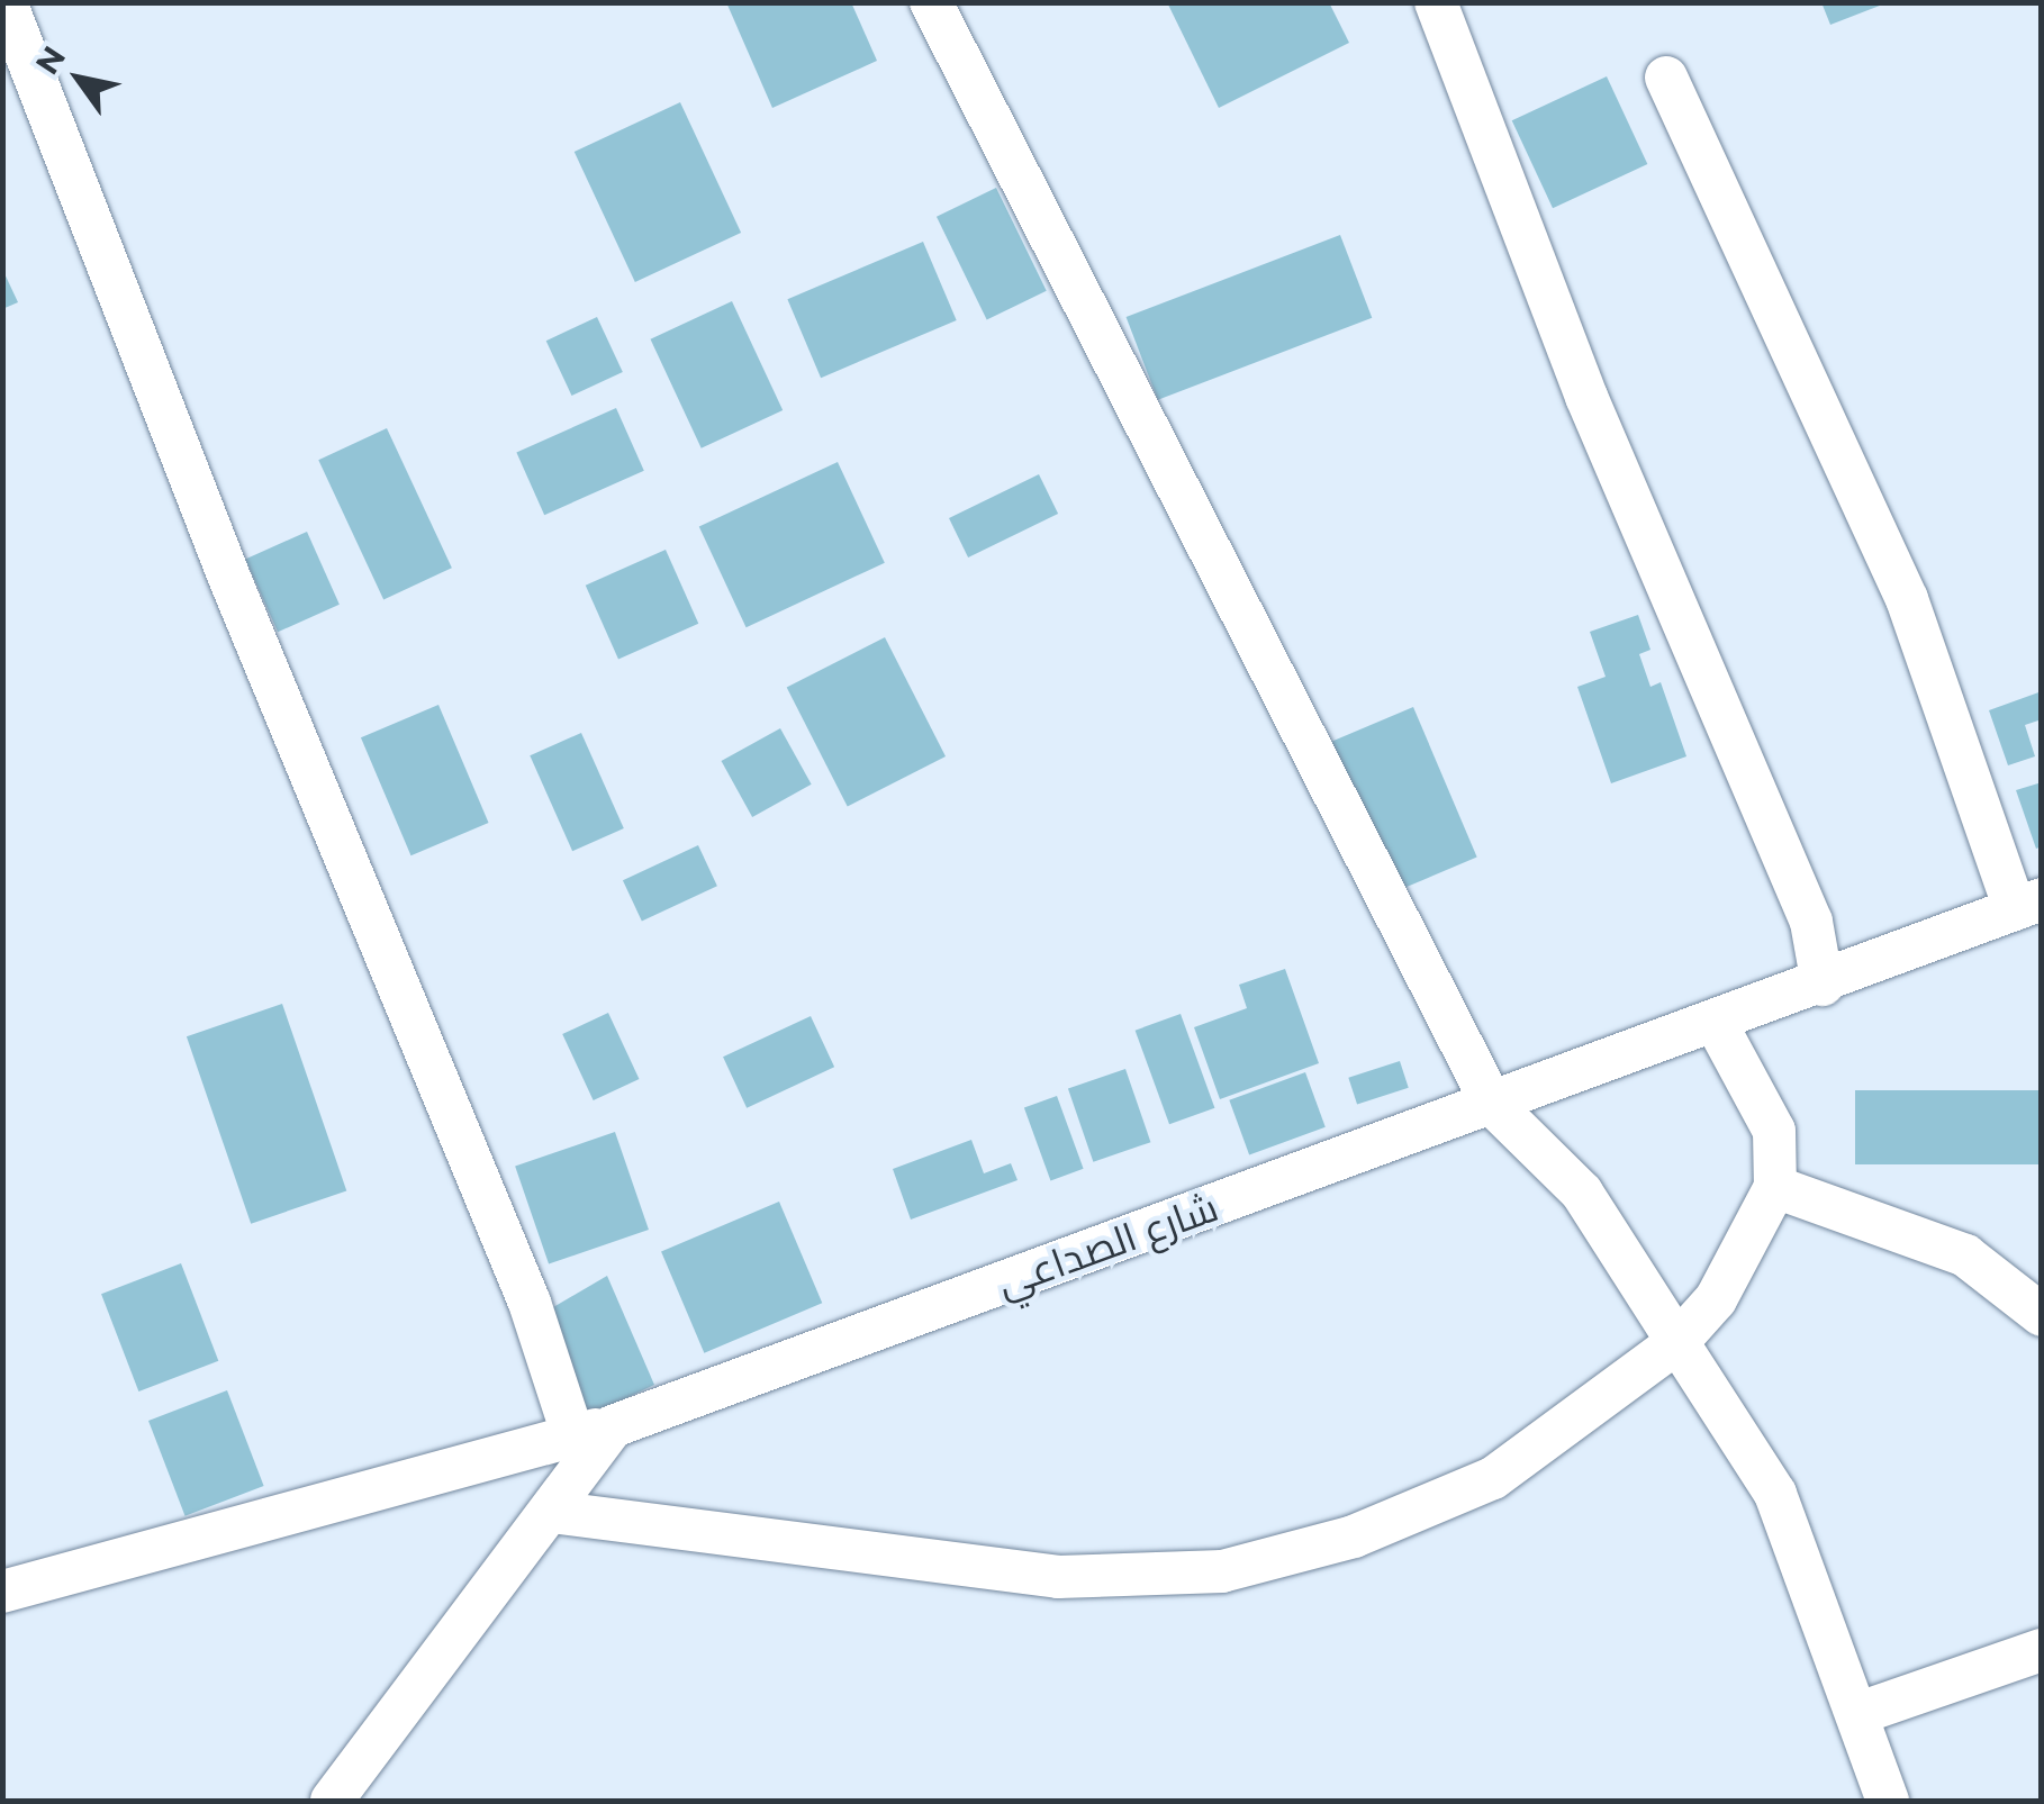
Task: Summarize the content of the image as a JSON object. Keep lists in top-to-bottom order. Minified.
{"streets":{"street":["شارع الصداعي"]},"north":"top left"}
